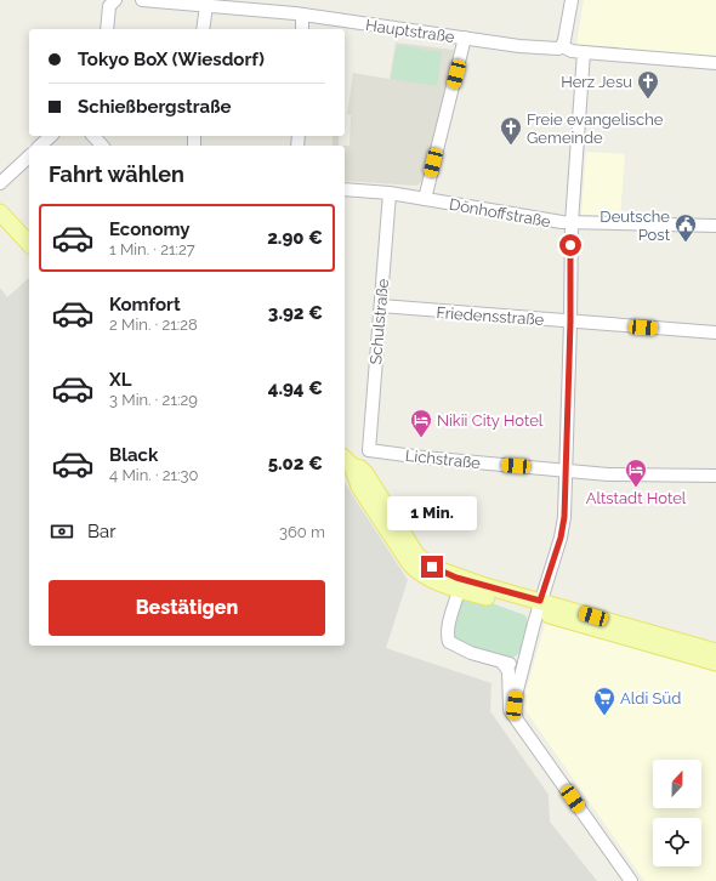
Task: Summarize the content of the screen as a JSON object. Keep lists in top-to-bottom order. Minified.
{"streets":{"street":["Hauptstraße","Dönhoffstraße","Friedensstraße","Schulstraße","Lichstraße"]},"crossings":[["Dönhoffstraße","Schulstraße"],["Friedensstraße","Schulstraße"],["Schulstraße","Lichstraße"]],"places":{"church":["Herz Jesu","Freie evangelische Gemeinde"],"public building":["Deutsche Post"],"hotel":["Nikii City Hotel","Altstadt Hotel"],"supermarket":["Aldi Süd"]},"north":"top","page":{"banner":["Tokyo BoX (Wiesdorf)","Schießbergstraße"],"heading":"Fahrt wählen","list":[{"name":"Economy","note":"1 Min. · 21:27","value":"2.90 €"},{"name":"Komfort","note":"2 Min. · 21:28","value":"3.92 €"},{"name":"XL","note":"3 Min. · 21:29","value":"4.94 €"},{"name":"Black","note":"4 Min. · 21:30","value":"5.02 €"}],"bubble":"1 Min.","pay":["Bar","360 m"],"buttons":"Bestätigen"}}
